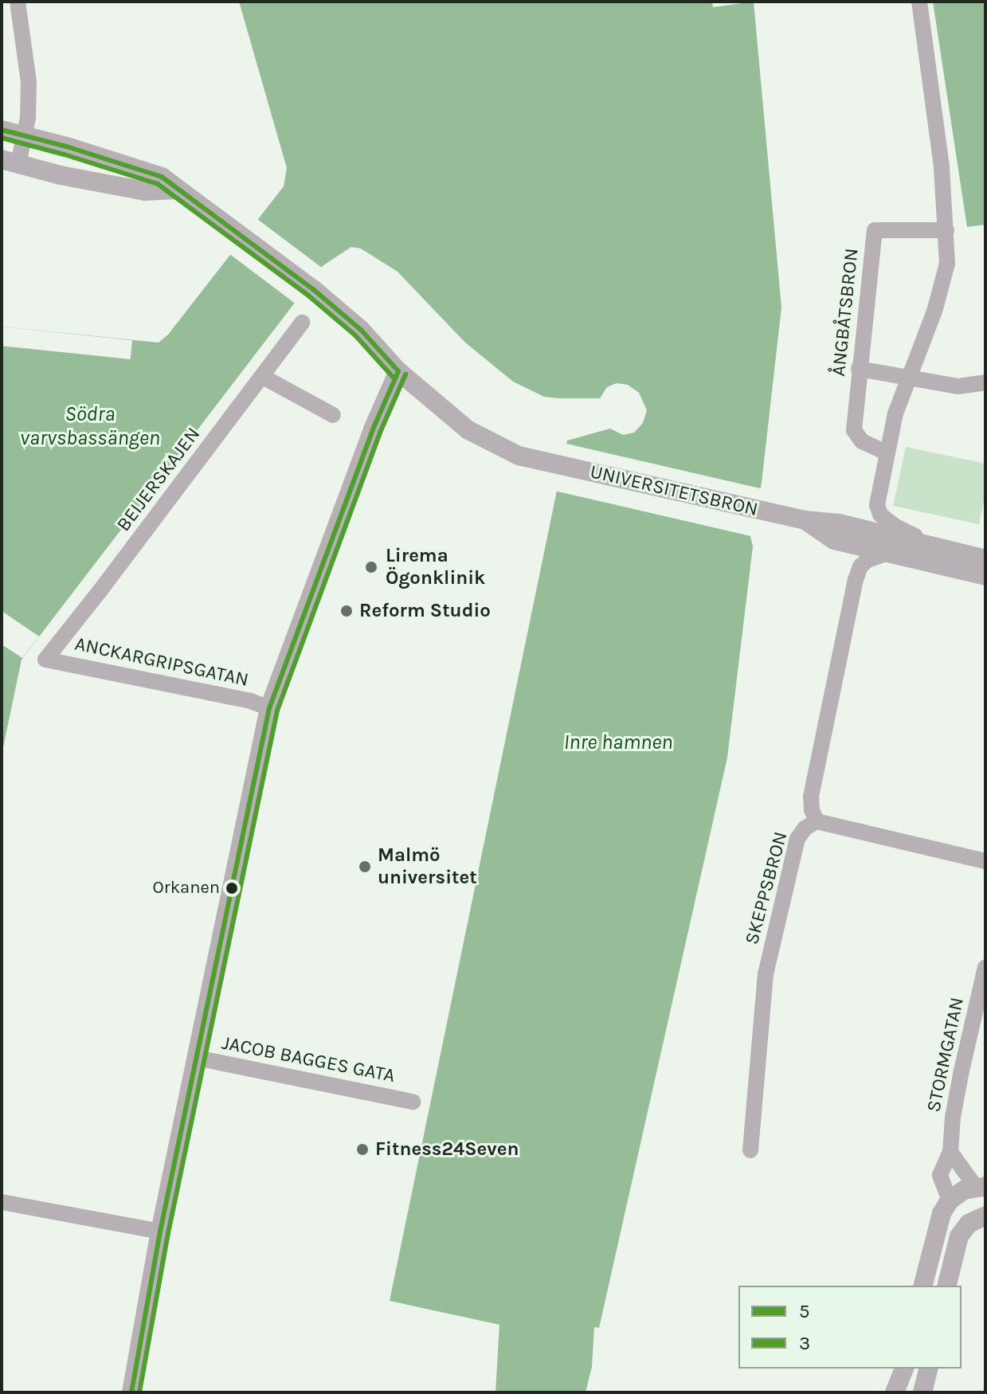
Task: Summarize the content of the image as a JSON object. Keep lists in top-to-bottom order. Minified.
{"streets":{"street":["ÅNGBÅTSBRON","BEIJERSKAJEN","UNIVERSITETSBRON","ANCKARGRIPSGATAN","SKEPPSBRON","STORMGATAN","JACOB BAGGES GATA"]},"crossings":[["BEIJERSKAJEN","ANCKARGRIPSGATAN"]],"water":["Södra varvsbassängen","Inre hamnen"],"places":["Lirema Ögonklinik","Reform Studio","Malmö universitet","Orkanen","Fitness24Seven"],"lines":["transit line 5","transit line 3"],"legend":["5","3"]}
